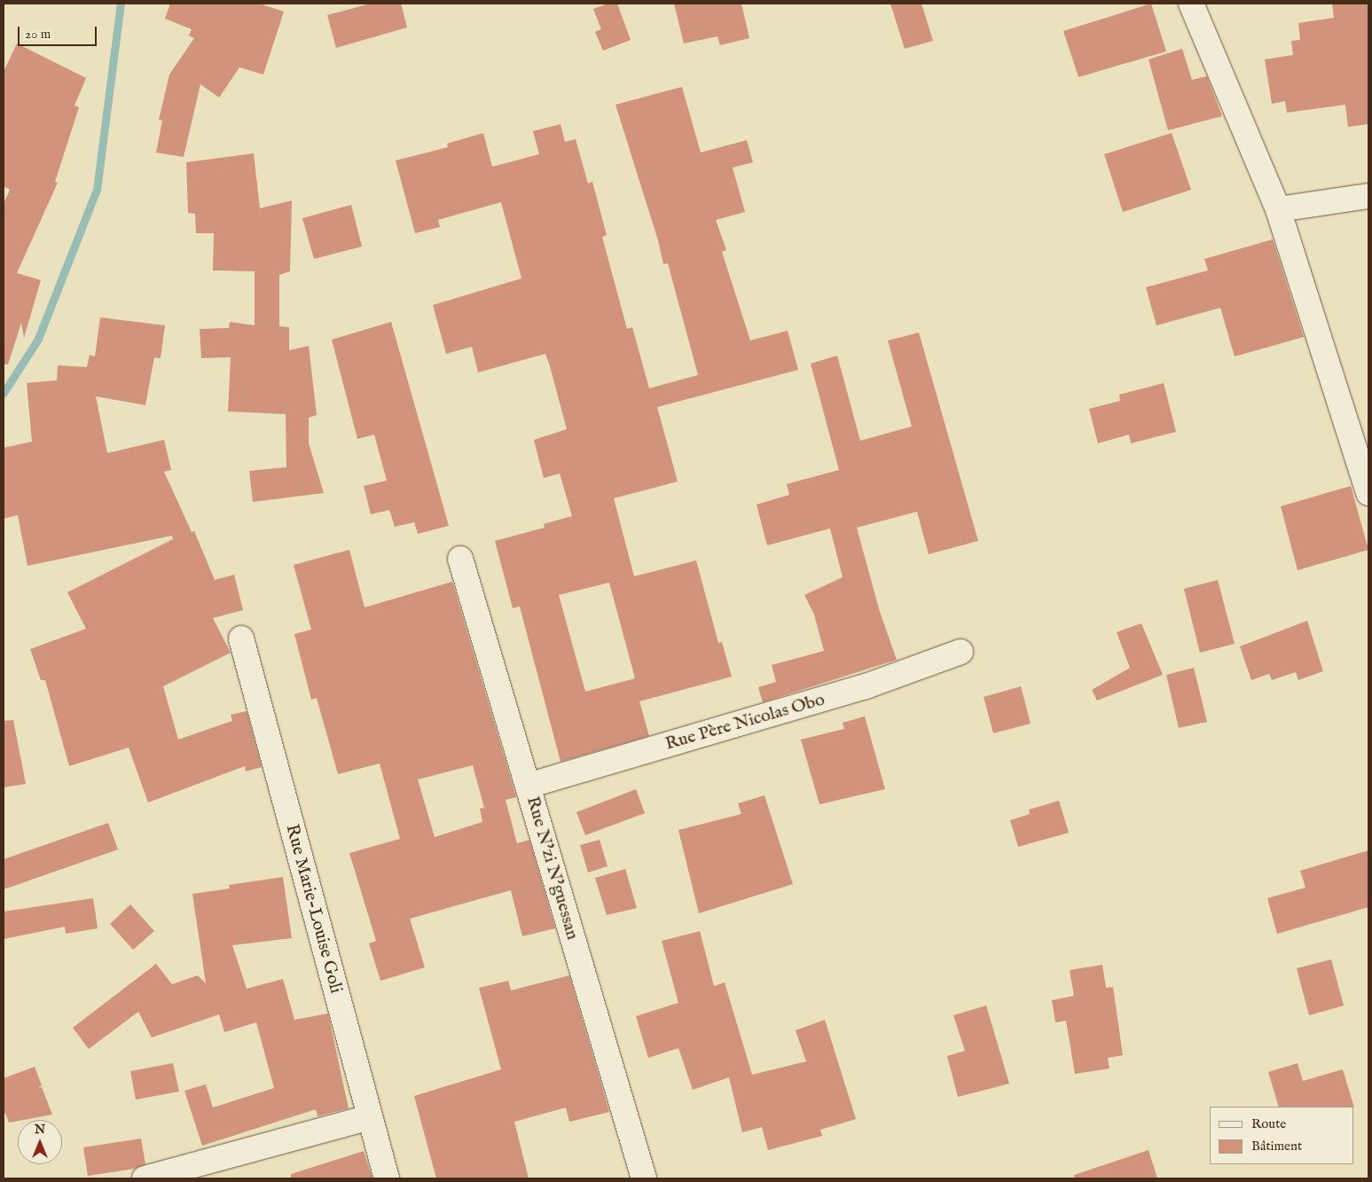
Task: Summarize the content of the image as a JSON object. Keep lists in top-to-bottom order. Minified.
{"streets":{"street":["Rue Père Nicolas Obo","Rue N'zi N'guessan","Rue Marie-Louise Goli"]},"crossings":[["Rue Père Nicolas Obo","Rue N'zi N'guessan"]],"legend":["Route","Bâtiment"],"scale_bar":"20 m","north":"top"}
